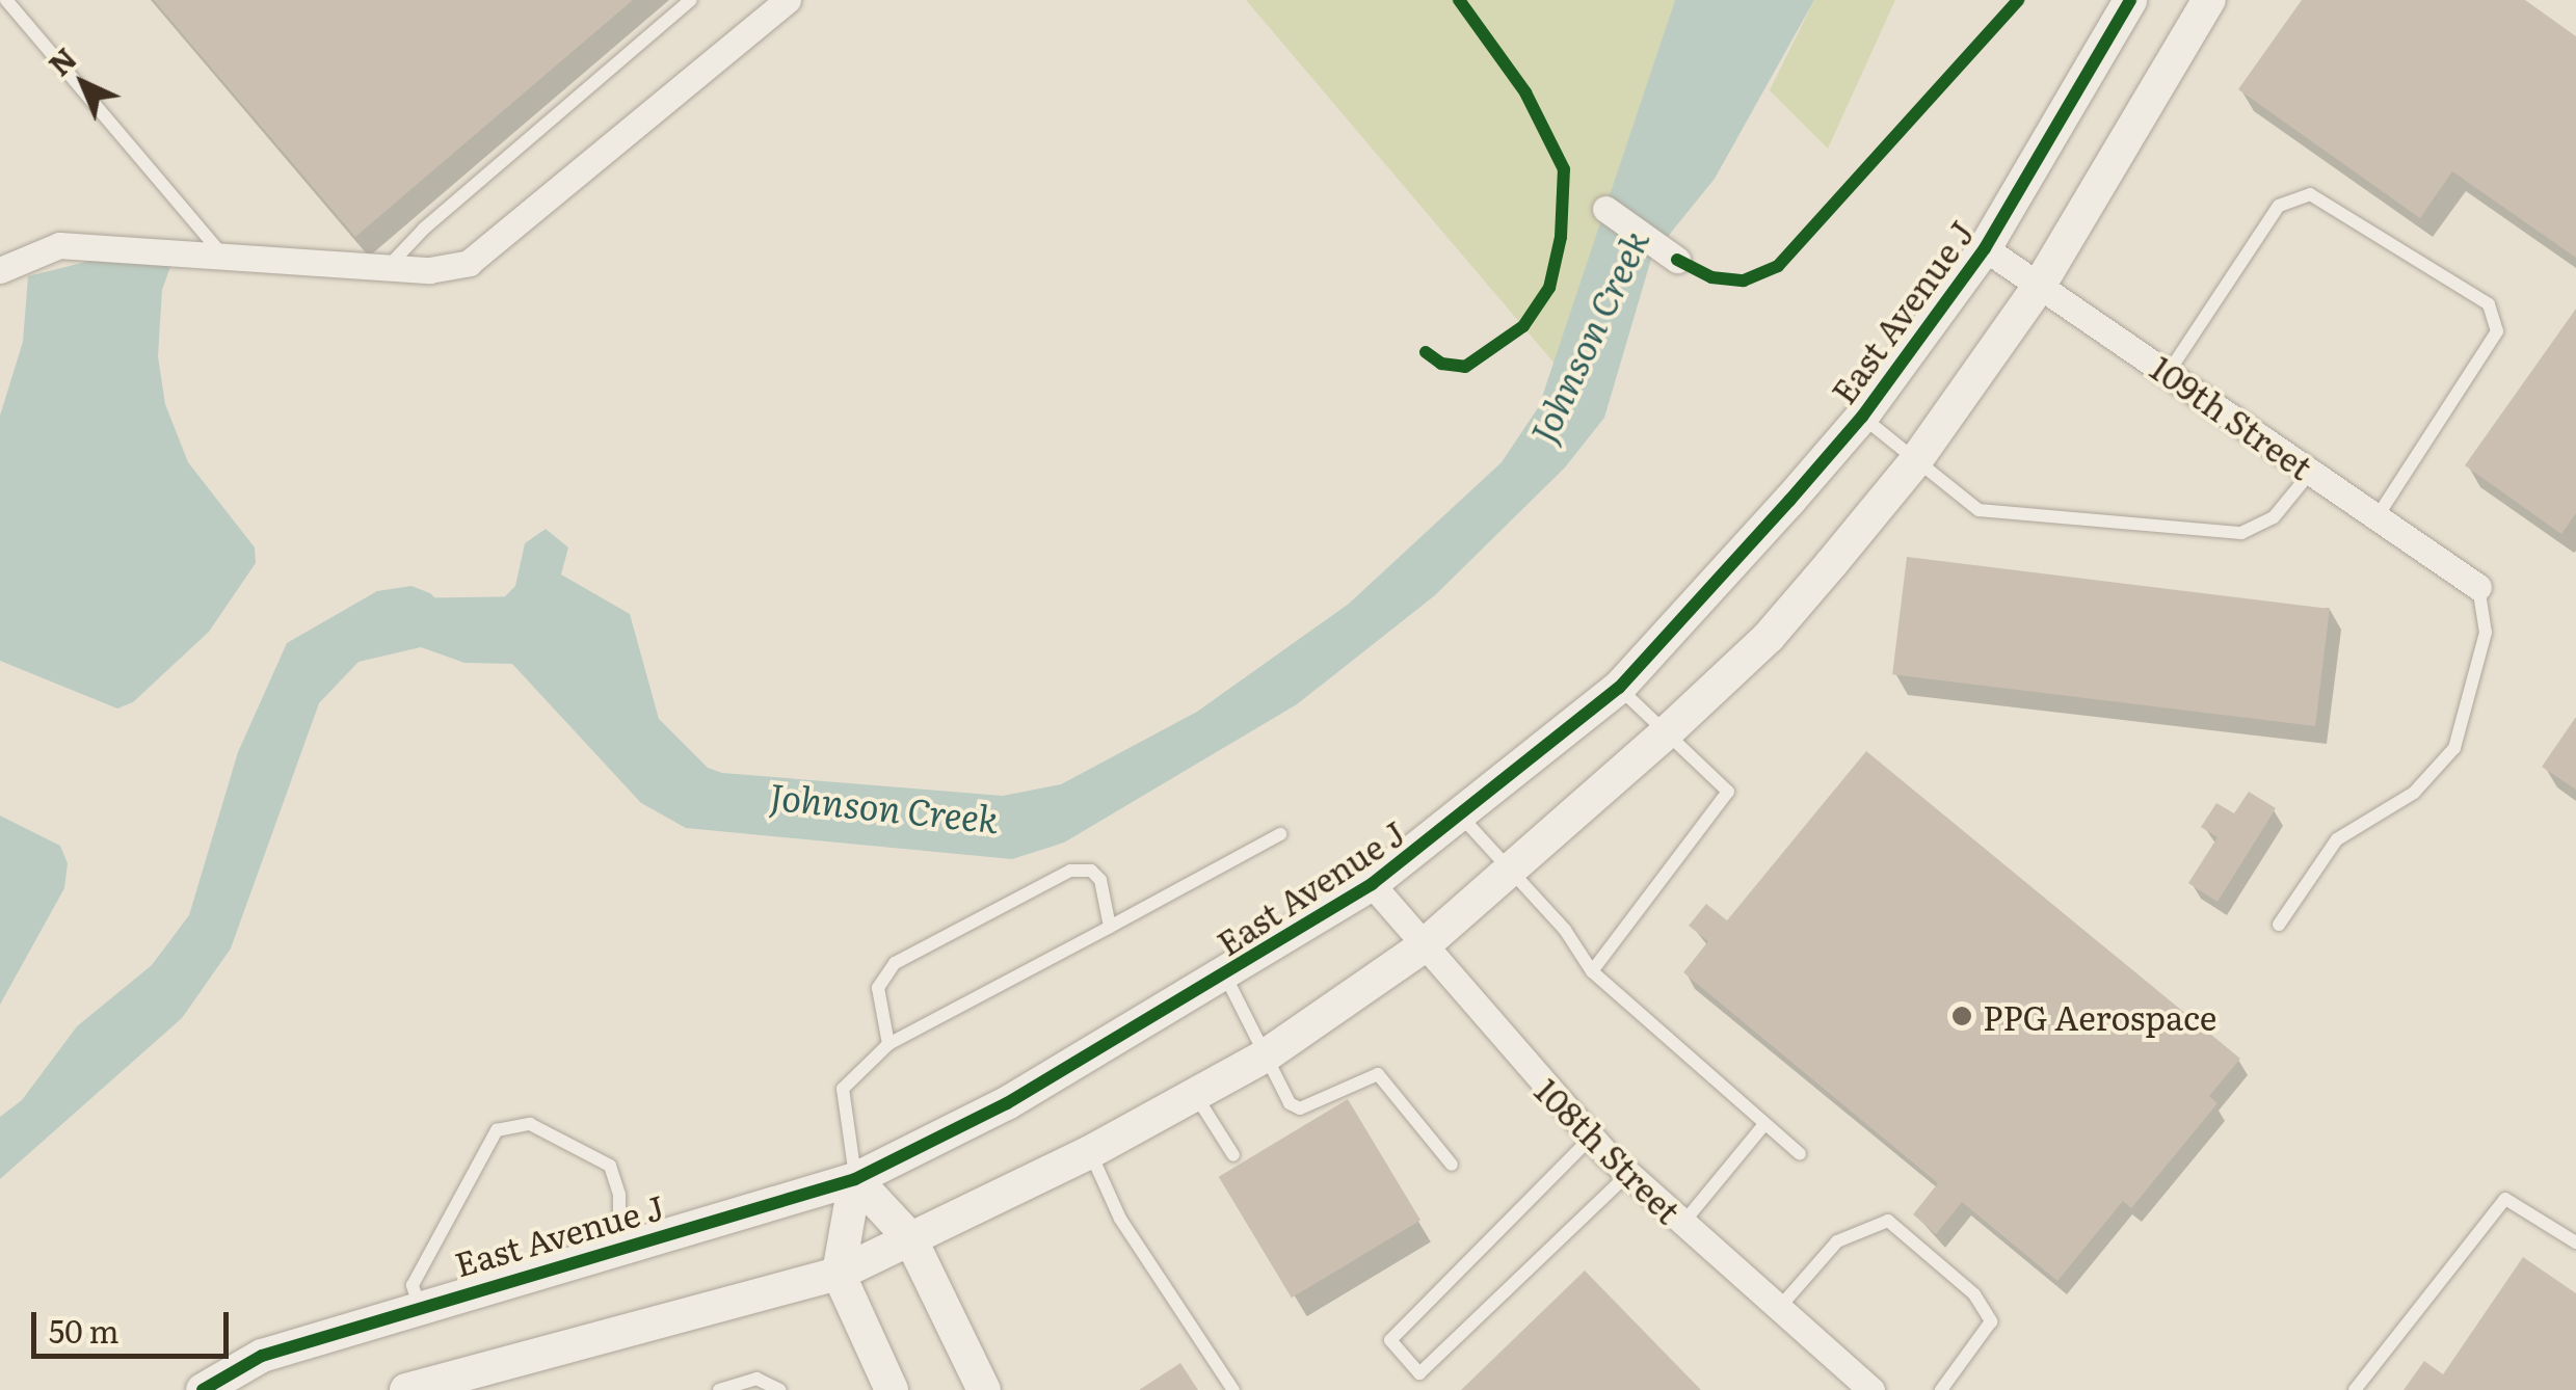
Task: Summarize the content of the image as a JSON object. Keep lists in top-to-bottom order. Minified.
{"streets":{"street":["East Avenue J","109th Street","108th Street"]},"crossings":[["East Avenue J","109th Street"],["East Avenue J","108th Street"]],"water":["Johnson Creek"],"places":["PPG Aerospace"],"scale_bar":"50 m","north":"top left"}
